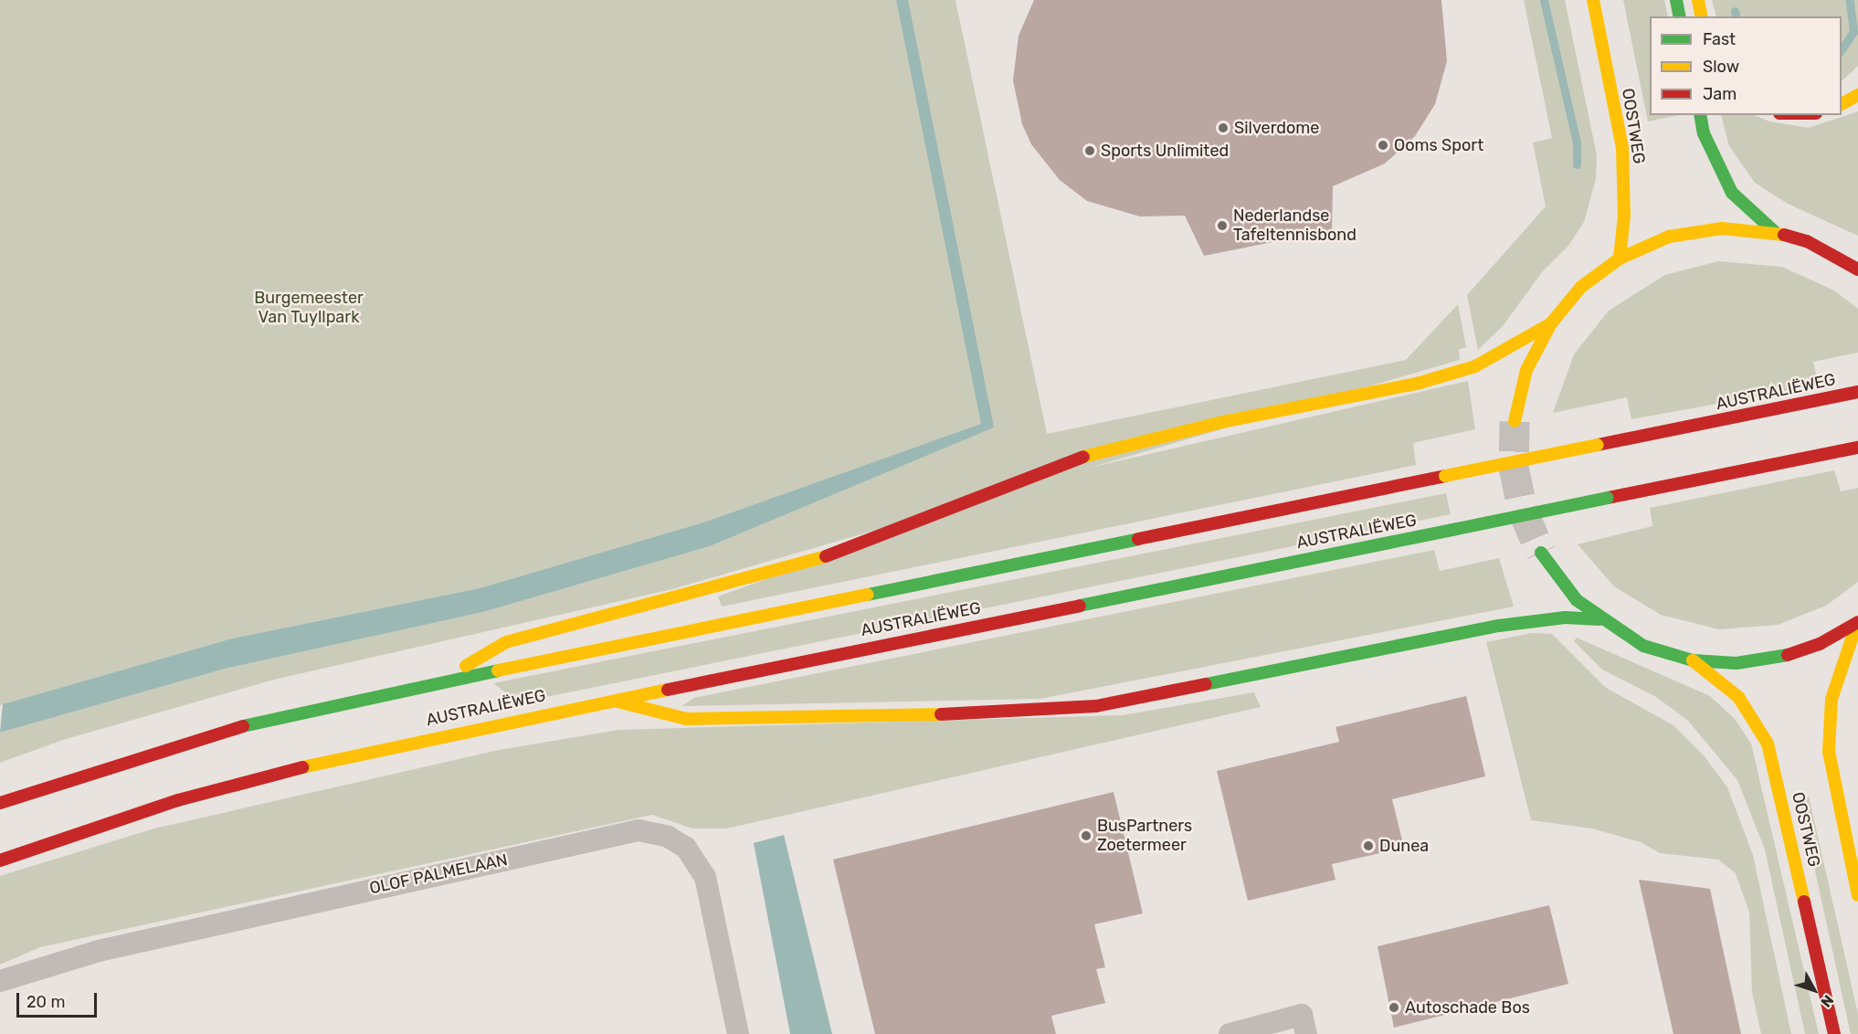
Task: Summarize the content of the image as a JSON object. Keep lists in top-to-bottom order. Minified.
{"streets":{"main road":["OOSTWEG","AUSTRALIËWEG"],"street":["OLOF PALMELAAN"]},"parks":["Burgemeester Van Tuyllpark"],"places":["Silverdome","Ooms Sport","Sports Unlimited","Nederlandse Tafeltennisbond","BusPartners Zoetermeer","Dunea","Autoschade Bos"],"legend":["Fast","Slow","Jam"],"scale_bar":"20 m","north":"bottom right"}
